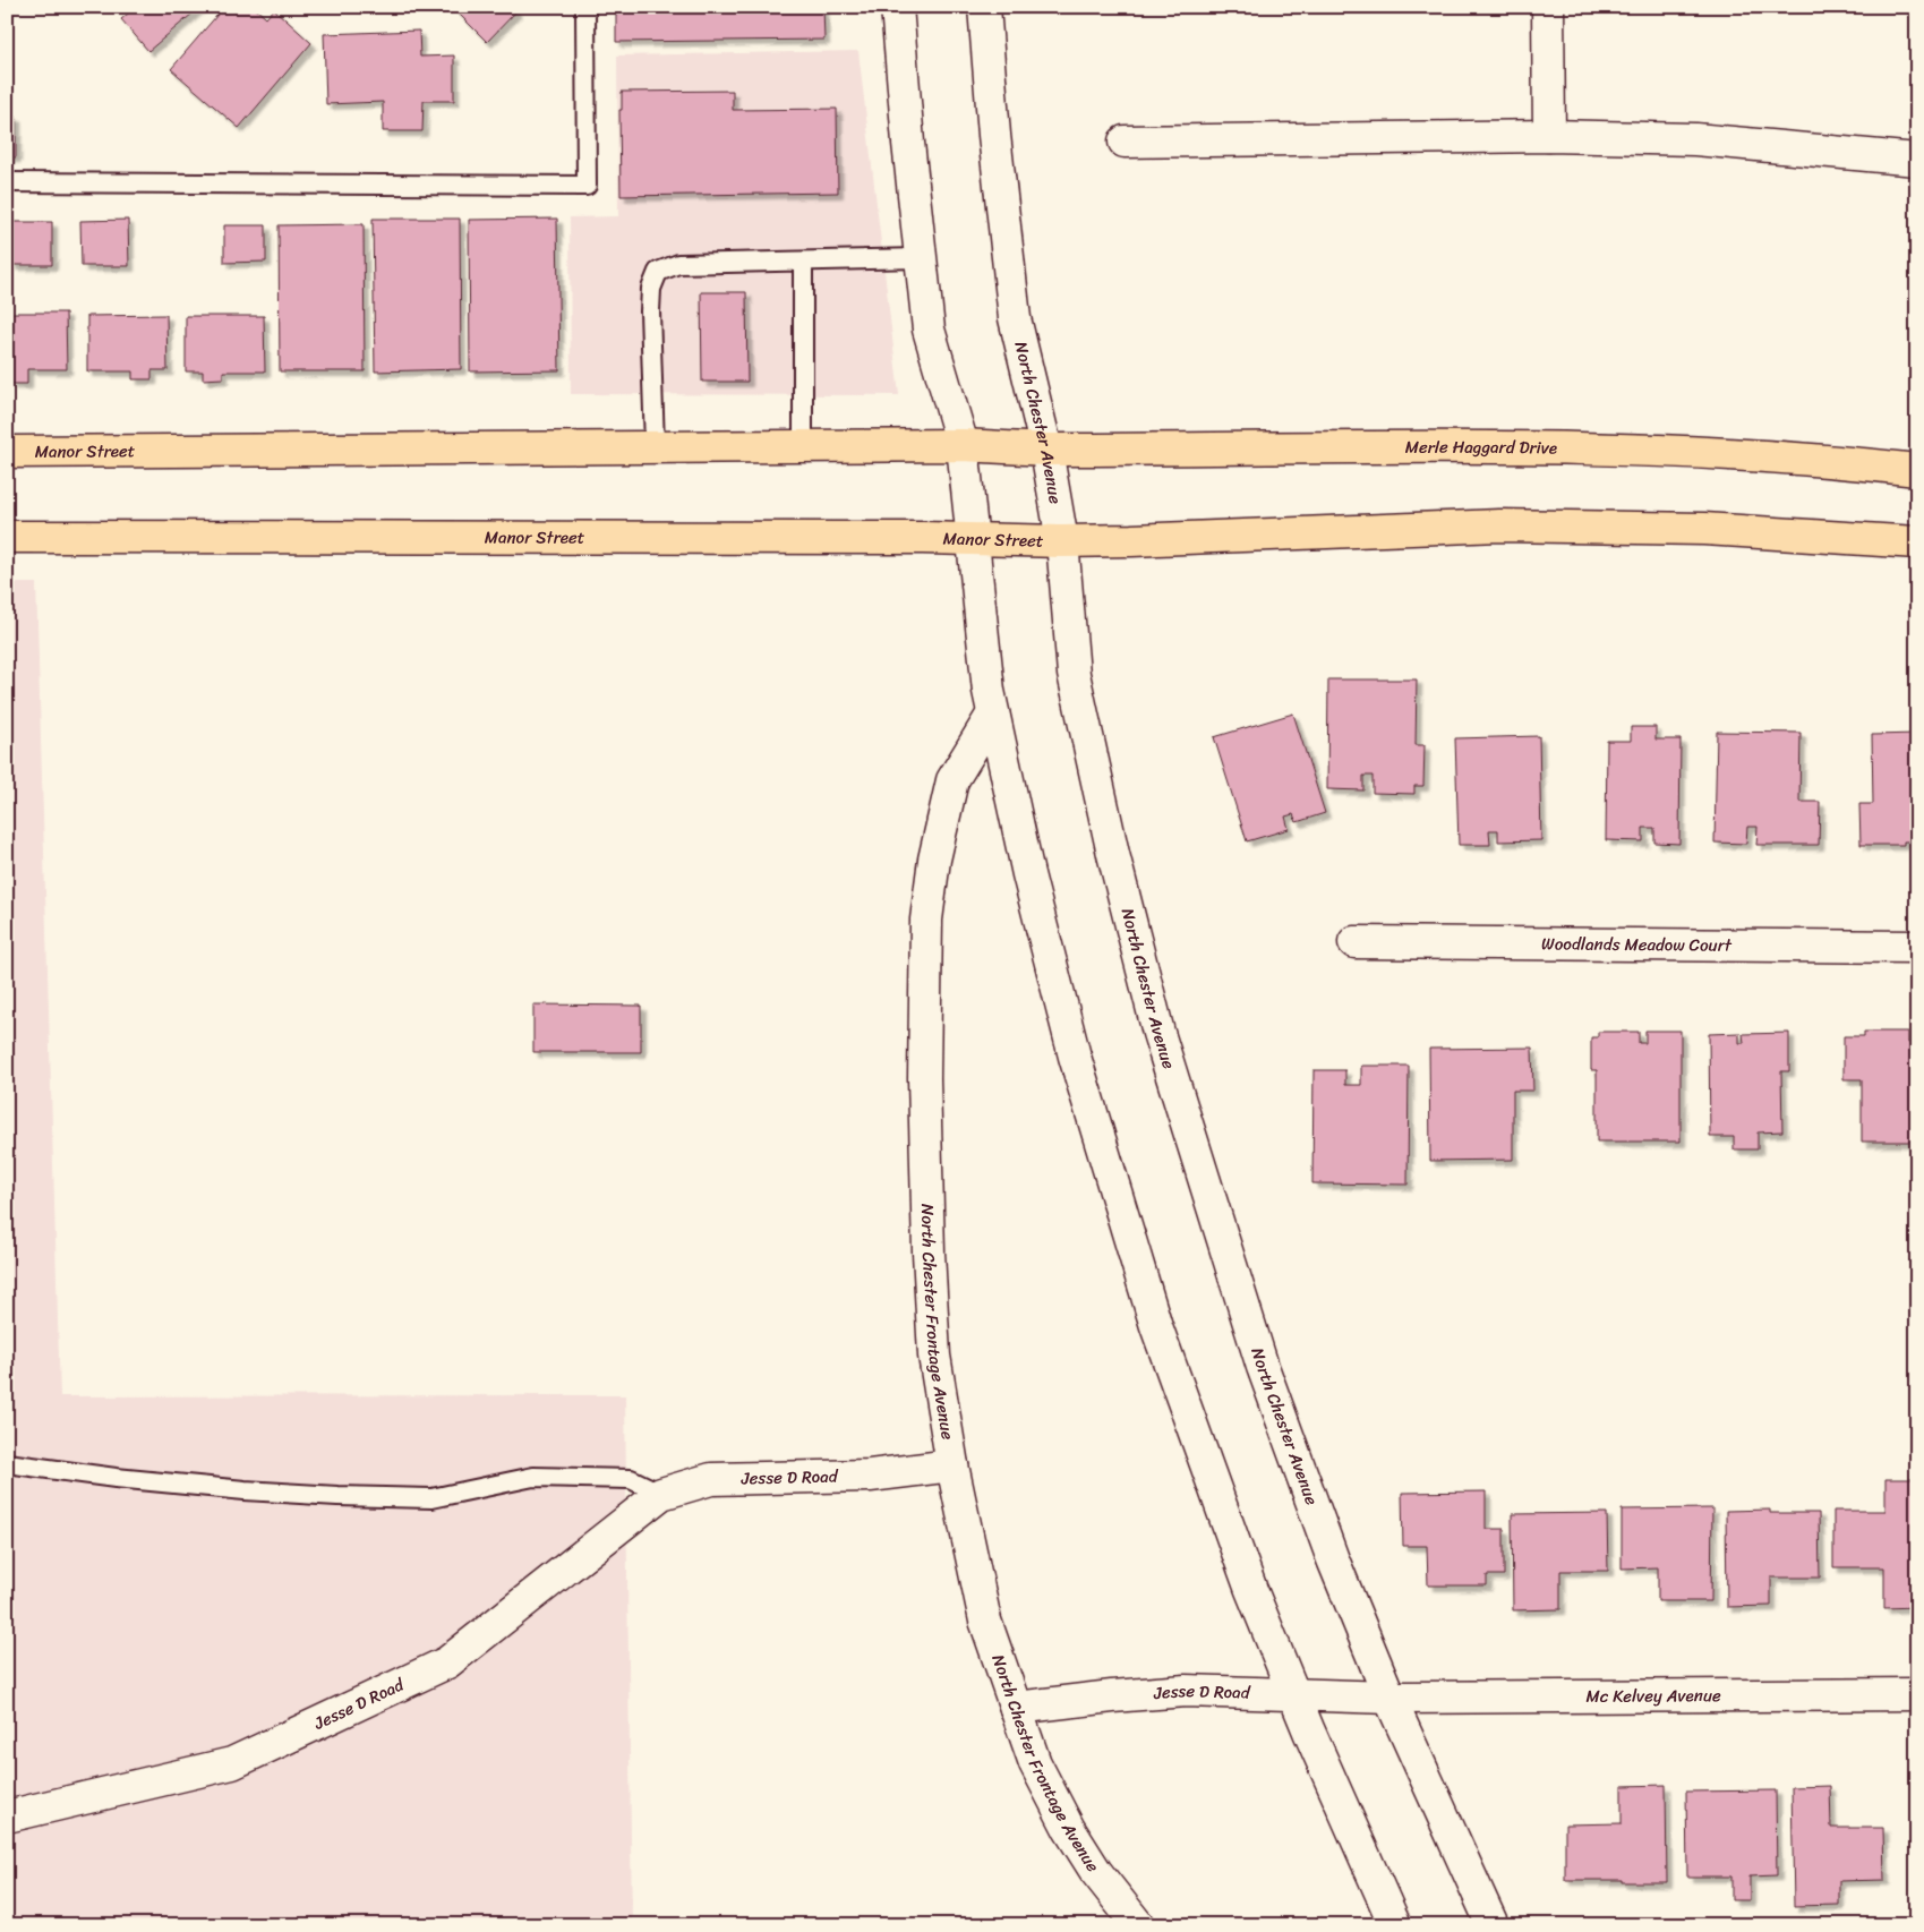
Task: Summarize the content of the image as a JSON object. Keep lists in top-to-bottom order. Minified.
{"streets":{"main road":["Merle Haggard Drive","Manor Street"],"street":["North Chester Avenue","Woodlands Meadow Court","North Chester Frontage Avenue","Jesse D Road","Mc Kelvey Avenue"]},"crossings":[["North Chester Avenue","Merle Haggard Drive"],["North Chester Avenue","Manor Street"],["North Chester Avenue","Jesse D Road"],["North Chester Avenue","Mc Kelvey Avenue"],["Merle Haggard Drive","Manor Street"],["North Chester Frontage Avenue","Jesse D Road"],["Jesse D Road","Mc Kelvey Avenue"]]}
